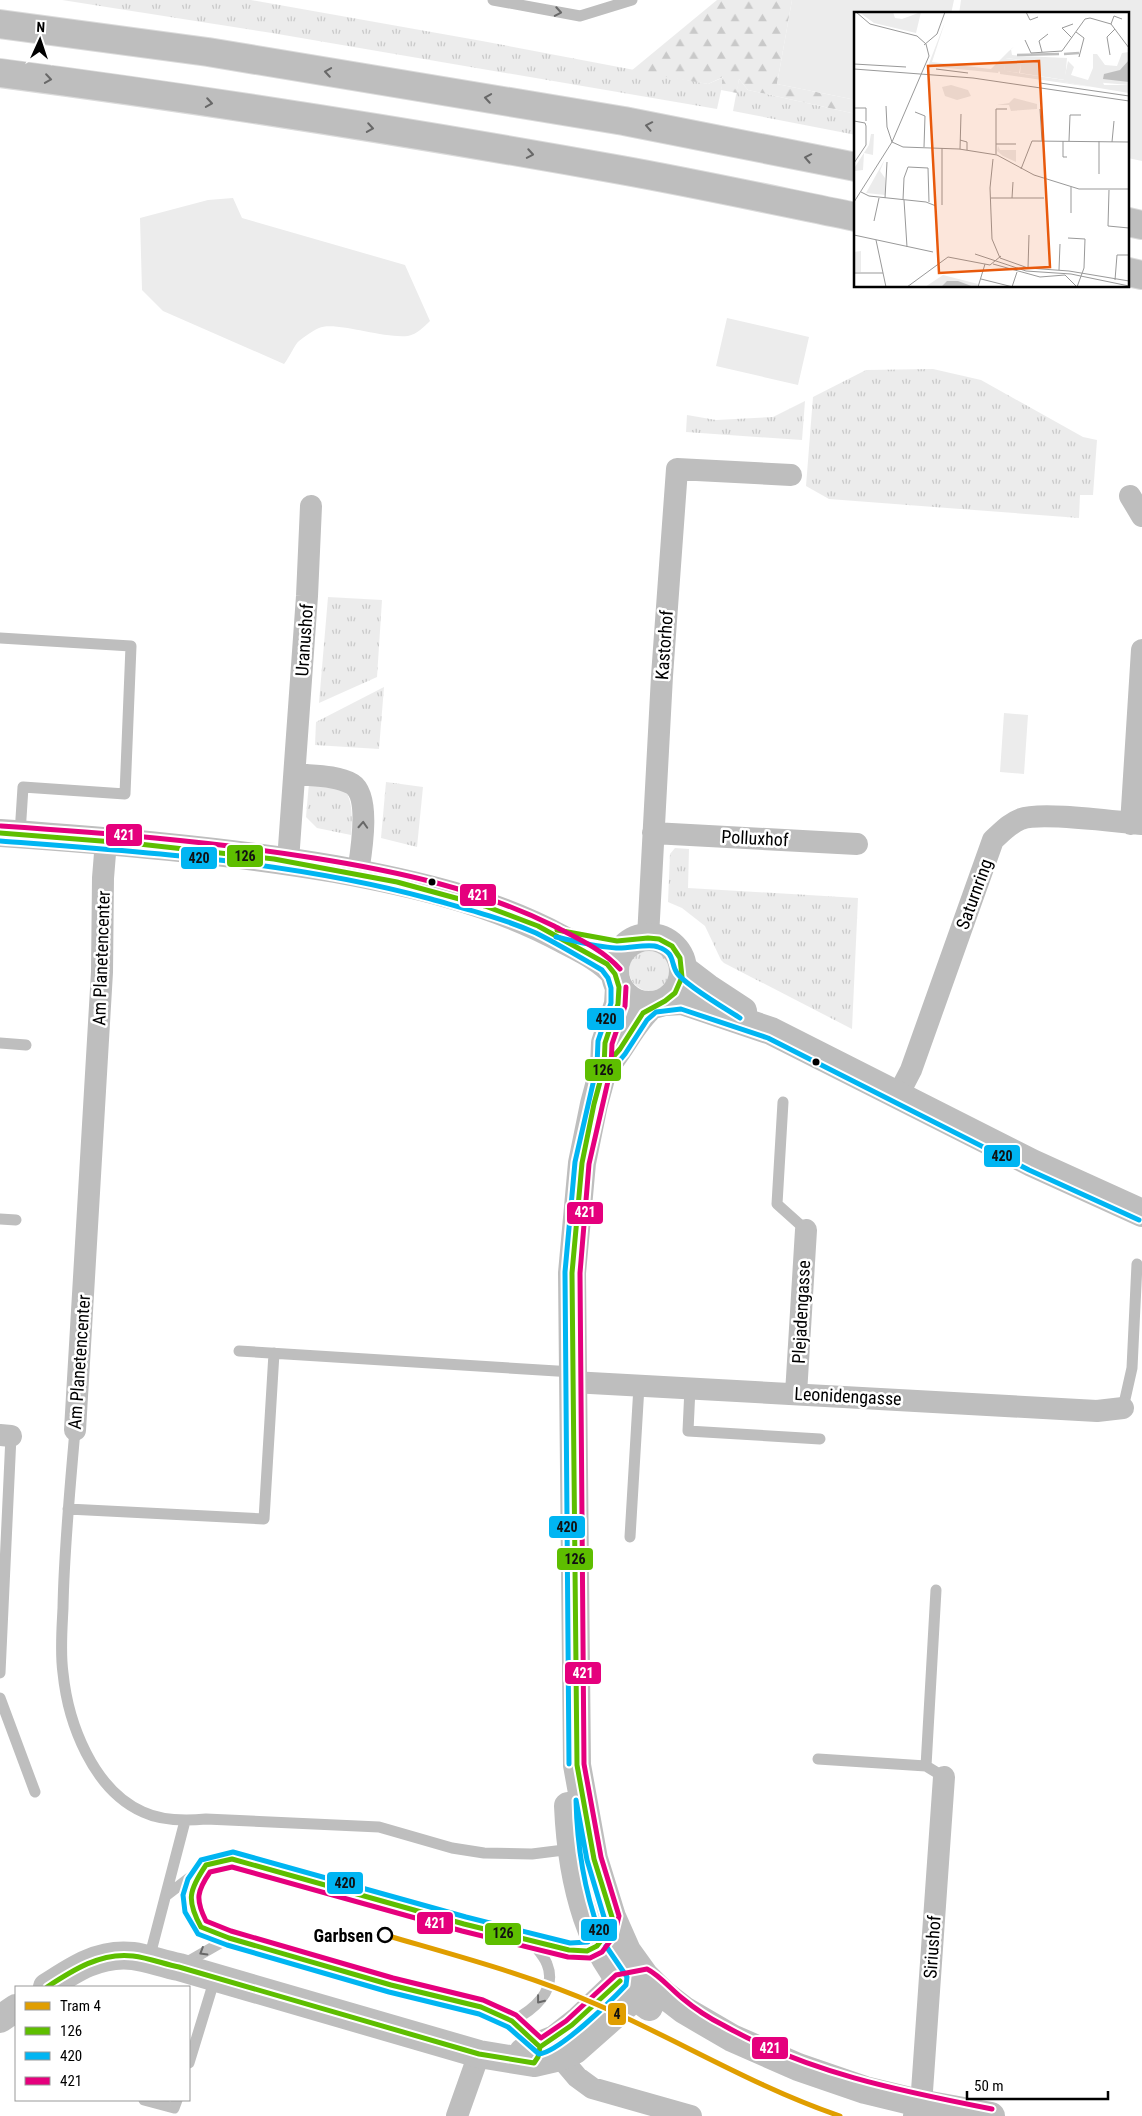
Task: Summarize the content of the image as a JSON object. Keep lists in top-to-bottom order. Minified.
{"streets":{"street":["Uranushof","Kastorhof","Polluxhof","Saturnring","Am Planetencenter","Plejadengasse","Leonidengasse","Siriushof"]},"crossings":[["Kastorhof","Polluxhof"],["Plejadengasse","Leonidengasse"]],"places":["Garbsen"],"lines":["transit line 421","transit line 126","transit line 420","tram line 4"],"legend":["Tram 4","126","420","421"],"scale_bar":"50 m","north":"top"}
